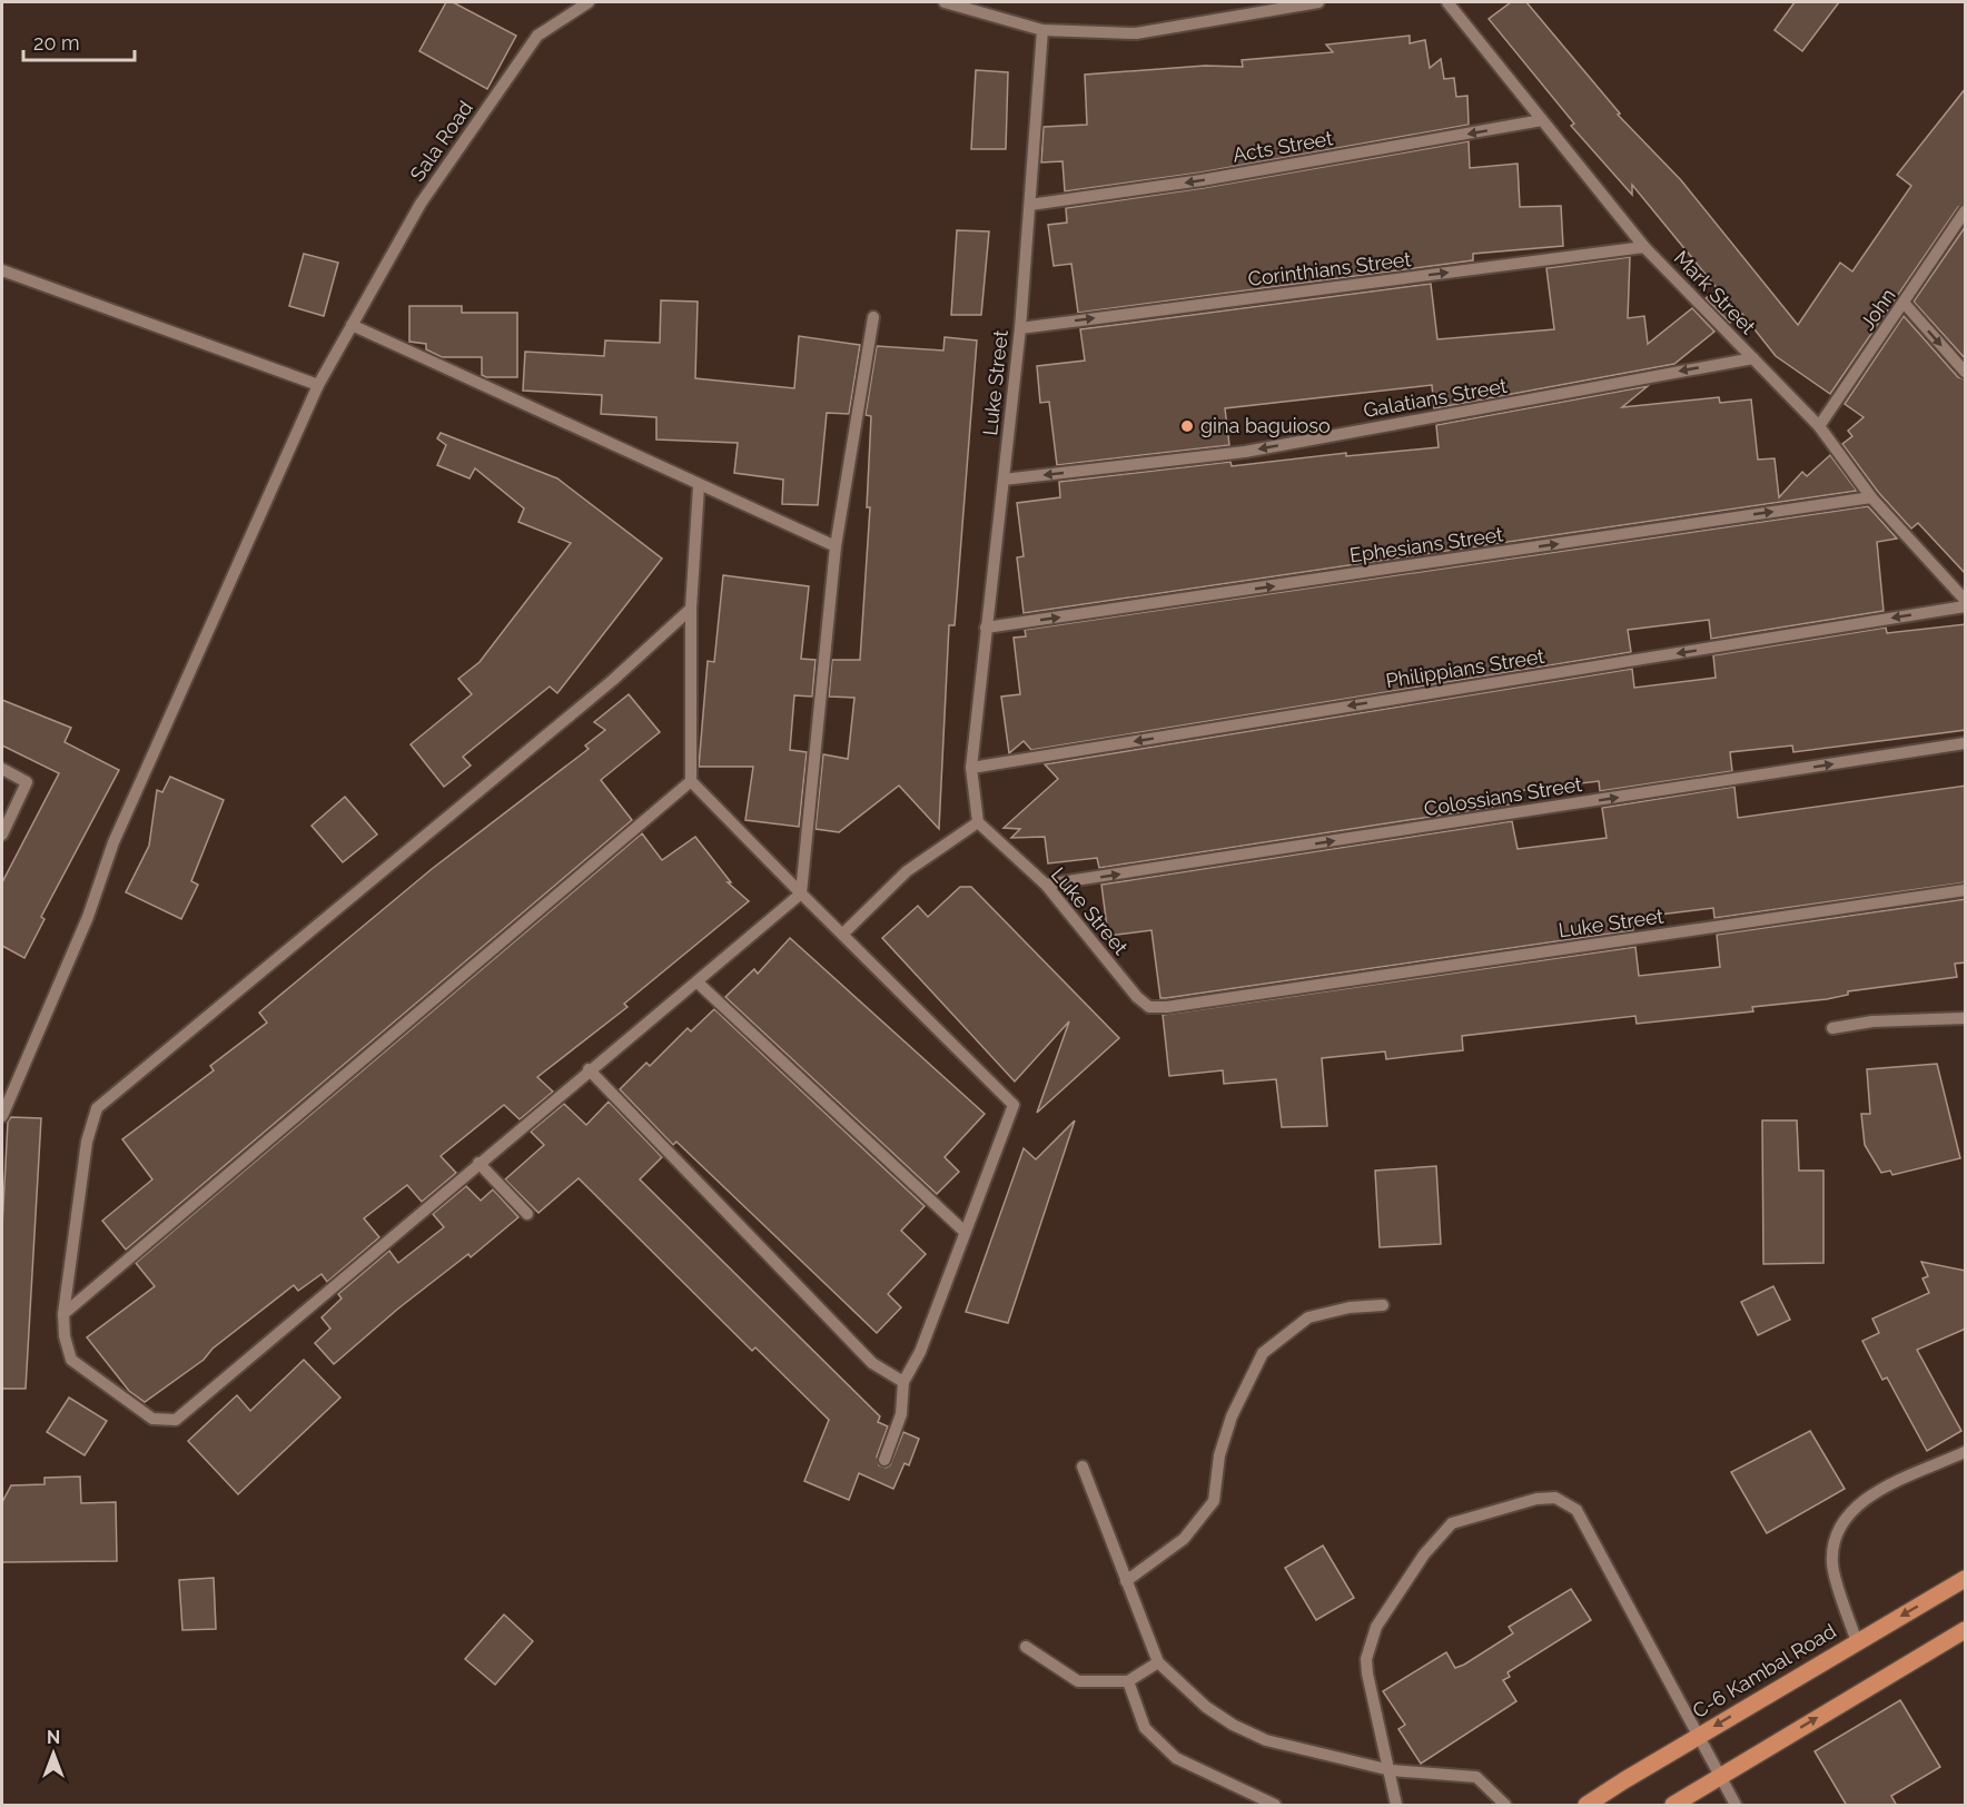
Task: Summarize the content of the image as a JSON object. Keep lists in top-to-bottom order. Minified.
{"streets":{"main road":["C-6 Kambal Road"],"street":["Sala Road","Acts Street","Corinthians Street","Mark Street","John","Luke Street","Galatians Street","Ephesians Street","Philippians Street","Colossians Street"]},"crossings":[["Acts Street","Mark Street"],["Acts Street","Luke Street"],["Corinthians Street","Mark Street"],["Corinthians Street","Luke Street"],["Mark Street","John"],["Mark Street","Galatians Street"],["Mark Street","Ephesians Street"],["Luke Street","Galatians Street"],["Luke Street","Ephesians Street"],["Luke Street","Philippians Street"],["Luke Street","Colossians Street"]],"one_way":["Acts Street","Corinthians Street","Galatians Street","Ephesians Street","Philippians Street","Colossians Street"],"places":["gina baguioso"],"scale_bar":"20 m","north":"top"}
